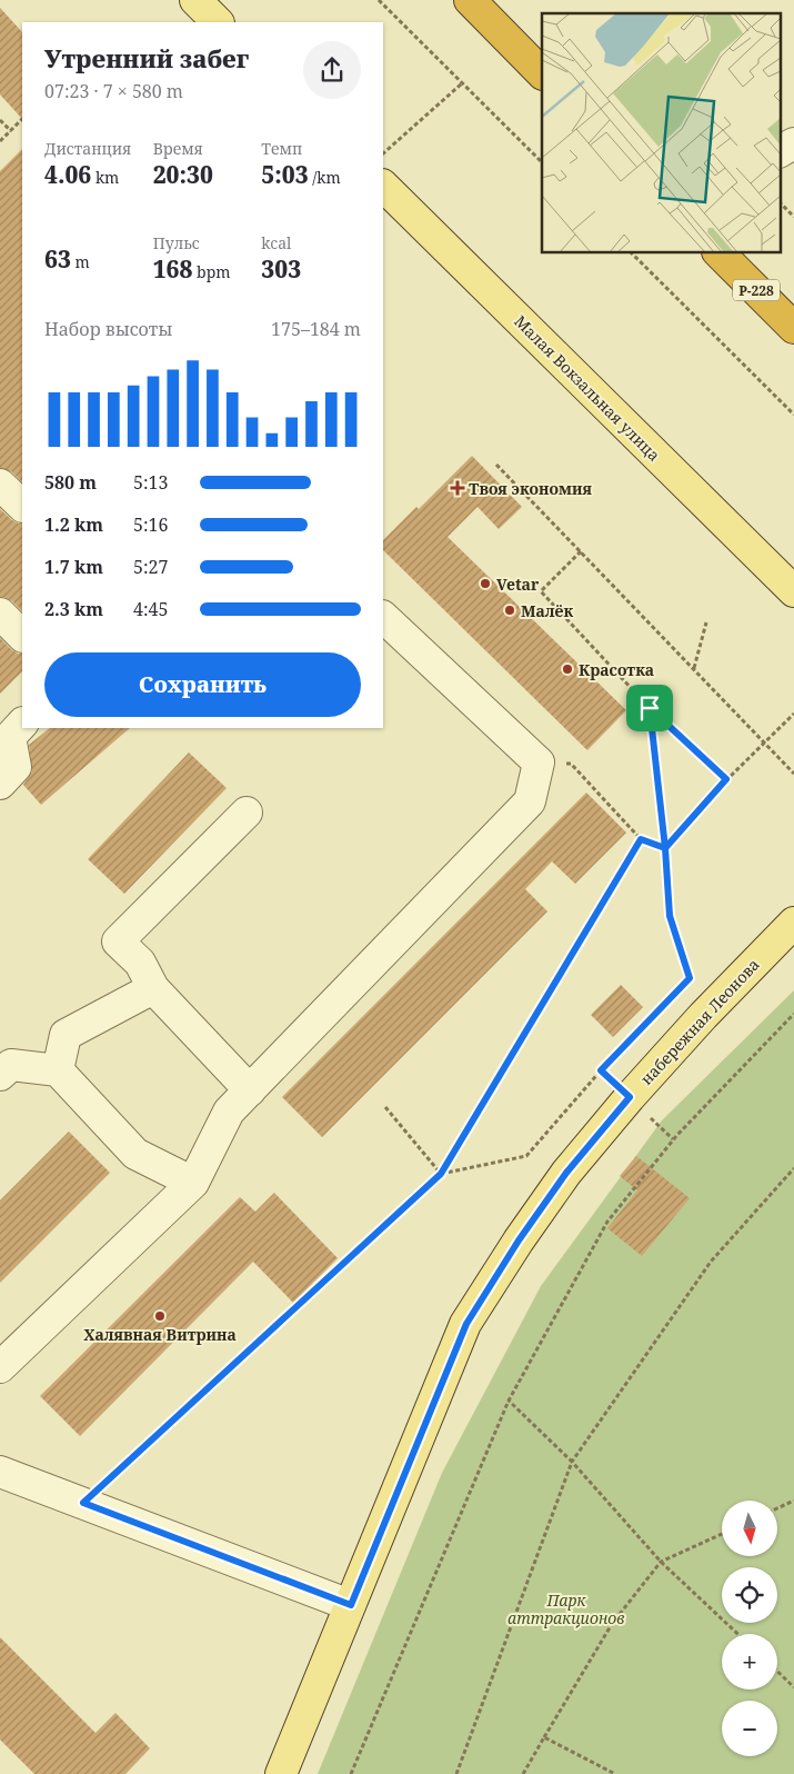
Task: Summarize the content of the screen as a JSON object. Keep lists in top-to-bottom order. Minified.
{"streets":{"highway":["Р-228"],"main road":["Малая Вокзальная улица","набережная Леонова"]},"parks":["Парк аттракционов"],"places":{"health":["Твоя экономия"],"other":["Vetar","Малёк","Красотка","Халявная Витрина"]},"north":"bottom","page":{"heading":["Утренний забег","07:23 · 7 × 580 m"],"stats":[["Дистанция","4.06 km"],["Время","20:30"],["Темп","5:03 /km"],["63 m"],["Пульс","168 bpm"],["kcal","303"]],"chart":["Набор высоты","175–184 m"],"list":[{"name":"580 m","note":"5:13"},{"name":"1.2 km","note":"5:16"},{"name":"1.7 km","note":"5:27"},{"name":"2.3 km","note":"4:45"}],"buttons":"Сохранить","map_buttons":["+","−"]}}
